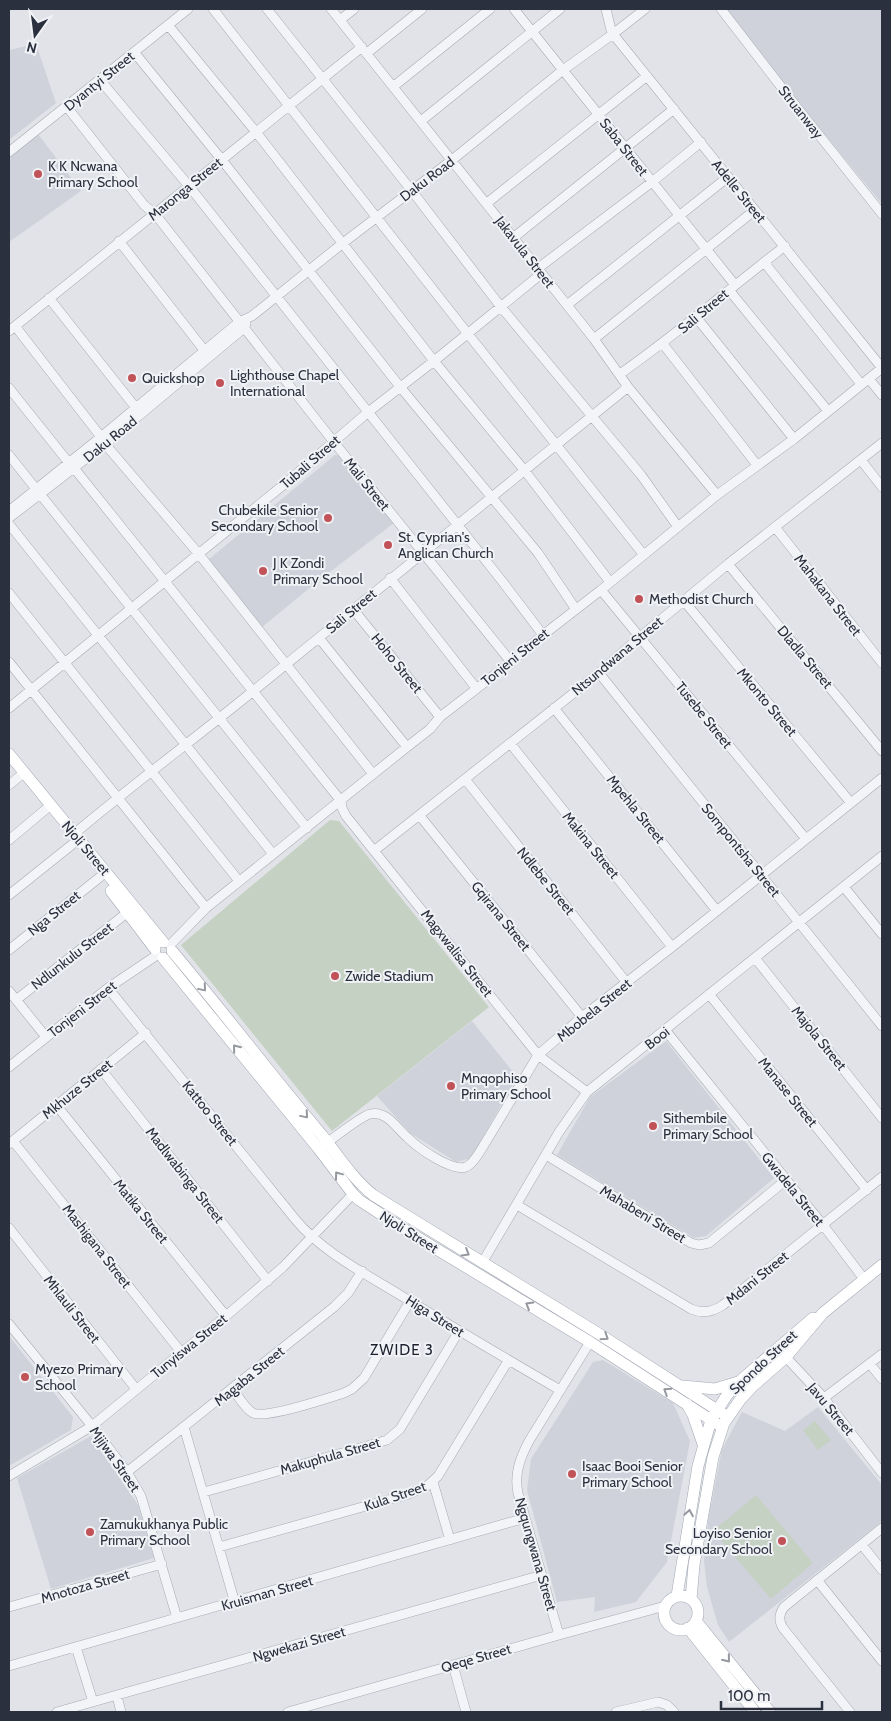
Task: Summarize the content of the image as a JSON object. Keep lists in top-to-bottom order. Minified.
{"streets":{"main road":["Njoli Street","Spondo Street"],"street":["Dyantyi Street","Struanway","Saba Street","Daku Road","Maronga Street","Adelle Street","Jakavula Street","Sali Street","Tubali Street","Mali Street","Mahakana Street","Ntsundwana Street","Tonjeni Street","Dladla Street","Hoho Street","Mkonto Street","Tusebe Street","Mpehla Street","Makina Street","Sompontsha Street","Ndlebe Street","Nga Street","Gqirana Street","Magxwalisa Street","Ndlunkulu Street","Mbobela Street","Booi","Majola Street","Mkhuze Street","Manase Street","Kattoo Street","Madlwabinga Street","Gwadela Street","Matika Street","Mahabeni Street","Mashigana Street","Mdani Street","Mhlauli Street","Higa Street","Tunyiswa Street","Magaba Street","Javu Street","Makuphula Street","Mjijwa Street","Kula Street","Ngqungwana Street","Mnotoza Street","Kruisman Street","Ngwekazi Street","Qeqe Street"]},"crossings":[["Dyantyi Street","Mali Street"],["Saba Street","Daku Road"],["Saba Street","Sali Street"],["Saba Street","Tubali Street"],["Saba Street","Tonjeni Street"],["Daku Road","Adelle Street"],["Daku Road","Jakavula Street"],["Daku Road","Mali Street"],["Daku Road","Magxwalisa Street"],["Maronga Street","Jakavula Street"],["Maronga Street","Mali Street"],["Adelle Street","Sali Street"],["Adelle Street","Tubali Street"],["Adelle Street","Tonjeni Street"],["Jakavula Street","Sali Street"],["Jakavula Street","Tubali Street"],["Jakavula Street","Tonjeni Street"],["Sali Street","Mali Street"],["Sali Street","Hoho Street"],["Sali Street","Njoli Street"],["Sali Street","Magxwalisa Street"],["Tubali Street","Mali Street"],["Tubali Street","Magxwalisa Street"],["Mali Street","Tonjeni Street"],["Mahakana Street","Ntsundwana Street"],["Ntsundwana Street","Dladla Street"],["Ntsundwana Street","Mkonto Street"],["Ntsundwana Street","Tusebe Street"],["Ntsundwana Street","Mpehla Street"],["Ntsundwana Street","Makina Street"],["Ntsundwana Street","Sompontsha Street"],["Ntsundwana Street","Ndlebe Street"],["Ntsundwana Street","Gqirana Street"],["Ntsundwana Street","Magxwalisa Street"],["Tonjeni Street","Hoho Street"],["Tonjeni Street","Tusebe Street"],["Tonjeni Street","Njoli Street"],["Tonjeni Street","Magxwalisa Street"],["Tonjeni Street","Kattoo Street"],["Mkonto Street","Mbobela Street"],["Tusebe Street","Mbobela Street"],["Mpehla Street","Mbobela Street"],["Makina Street","Mbobela Street"],["Njoli Street","Nga Street"],["Njoli Street","Ndlunkulu Street"],["Njoli Street","Mbobela Street"],["Njoli Street","Booi"],["Njoli Street","Tunyiswa Street"],["Njoli Street","Spondo Street"],["Njoli Street","Ngqungwana Street"],["Sompontsha Street","Mbobela Street"],["Sompontsha Street","Booi"],["Ndlebe Street","Mbobela Street"],["Gqirana Street","Mbobela Street"],["Magxwalisa Street","Mbobela Street"],["Magxwalisa Street","Booi"],["Booi","Majola Street"],["Booi","Manase Street"],["Booi","Gwadela Street"],["Booi","Mahabeni Street"],["Booi","Mdani Street"],["Mkhuze Street","Kattoo Street"],["Mkhuze Street","Madlwabinga Street"],["Mkhuze Street","Matika Street"],["Mkhuze Street","Mashigana Street"],["Manase Street","Mdani Street"],["Kattoo Street","Higa Street"],["Kattoo Street","Tunyiswa Street"],["Madlwabinga Street","Tunyiswa Street"],["Gwadela Street","Mahabeni Street"],["Gwadela Street","Mdani Street"],["Gwadela Street","Spondo Street"],["Matika Street","Tunyiswa Street"],["Mashigana Street","Tunyiswa Street"],["Mhlauli Street","Tunyiswa Street"],["Higa Street","Tunyiswa Street"],["Higa Street","Magaba Street"],["Higa Street","Makuphula Street"],["Higa Street","Kula Street"],["Higa Street","Ngqungwana Street"],["Tunyiswa Street","Mjijwa Street"],["Spondo Street","Javu Street"],["Spondo Street","Qeqe Street"],["Magaba Street","Mjijwa Street"],["Mjijwa Street","Mnotoza Street"],["Mjijwa Street","Kruisman Street"],["Ngqungwana Street","Kruisman Street"],["Ngqungwana Street","Ngwekazi Street"],["Ngqungwana Street","Qeqe Street"]],"districts":["ZWIDE 3"],"places":["K K Ncwana Primary School","Quickshop","Lighthouse Chapel International","Chubekile Senior Secondary School","St. Cyprian's Anglican Church","J K Zondi Primary School","Methodist Church","Zwide Stadium","Mnqophiso Primary School","Sithembile Primary School","Myezo Primary School","Isaac Booi Senior Primary School","Zamukukhanya Public Primary School","Loyiso Senior Secondary School"],"scale_bar":"100 m","north":"bottom"}
